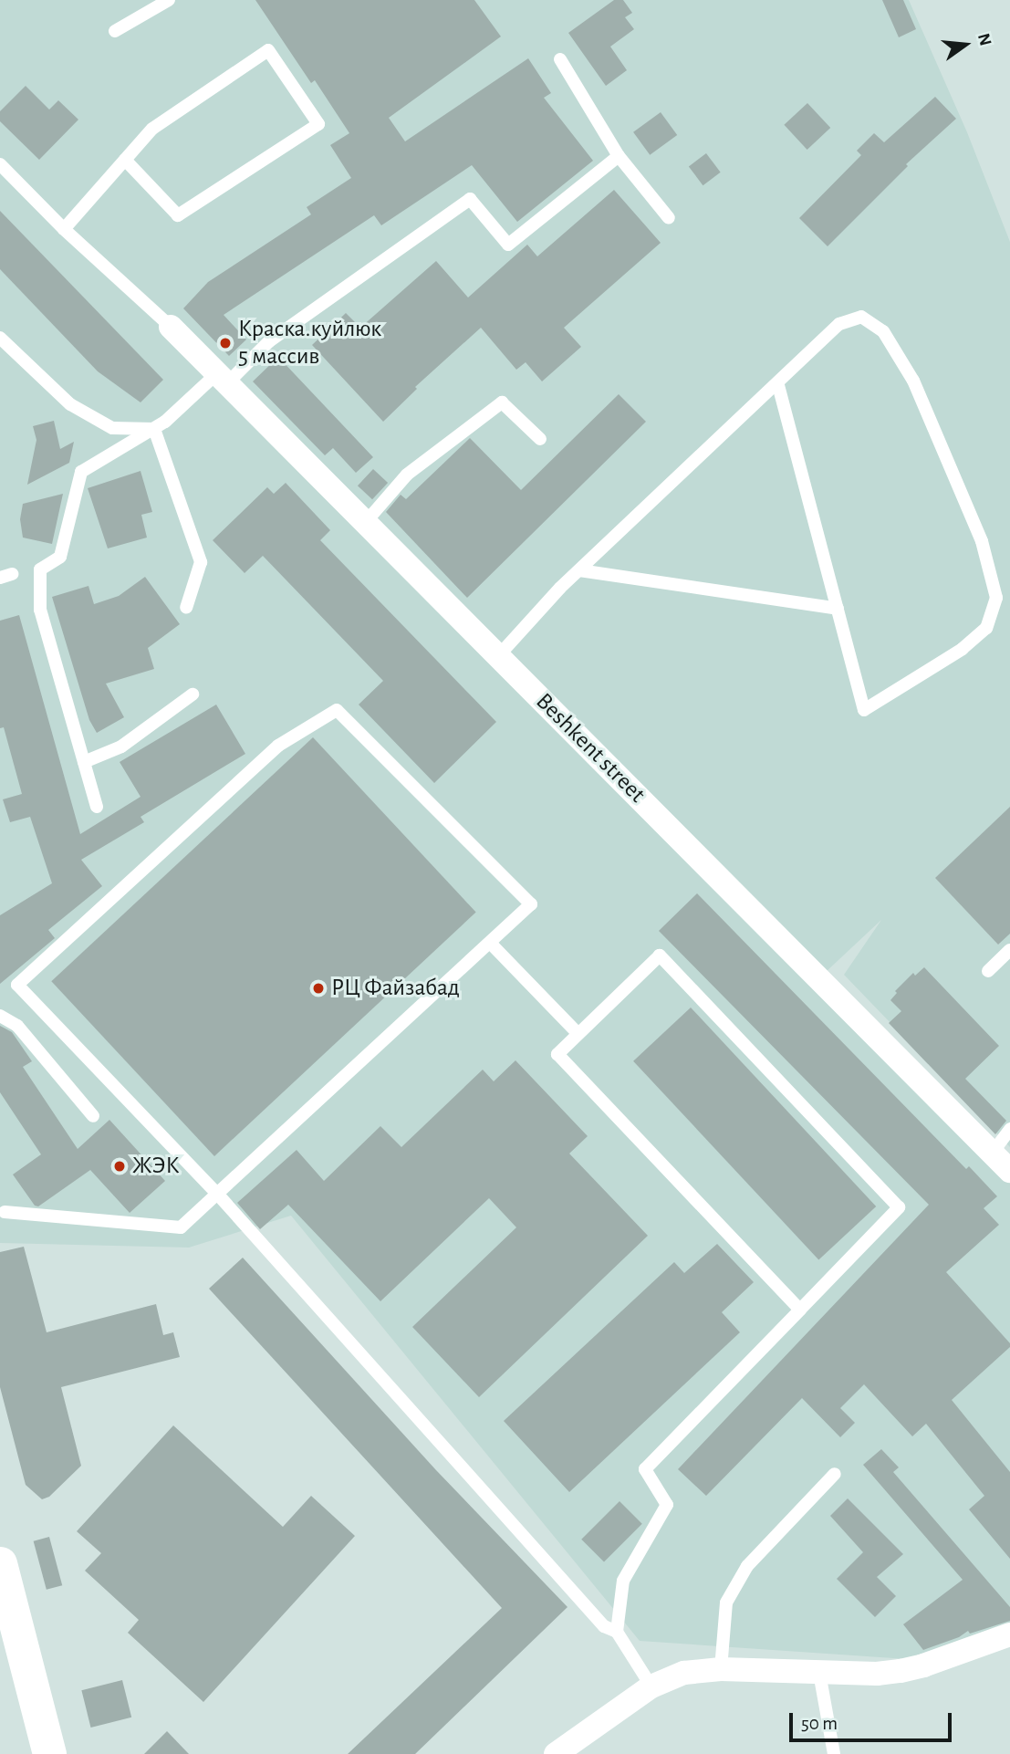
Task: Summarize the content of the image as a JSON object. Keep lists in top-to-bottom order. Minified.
{"streets":{"street":["Beshkent street"]},"places":["Краска.куйлюк 5 массив","РЦ Файзабад","ЖЭК"],"scale_bar":"50 m","north":"right"}
